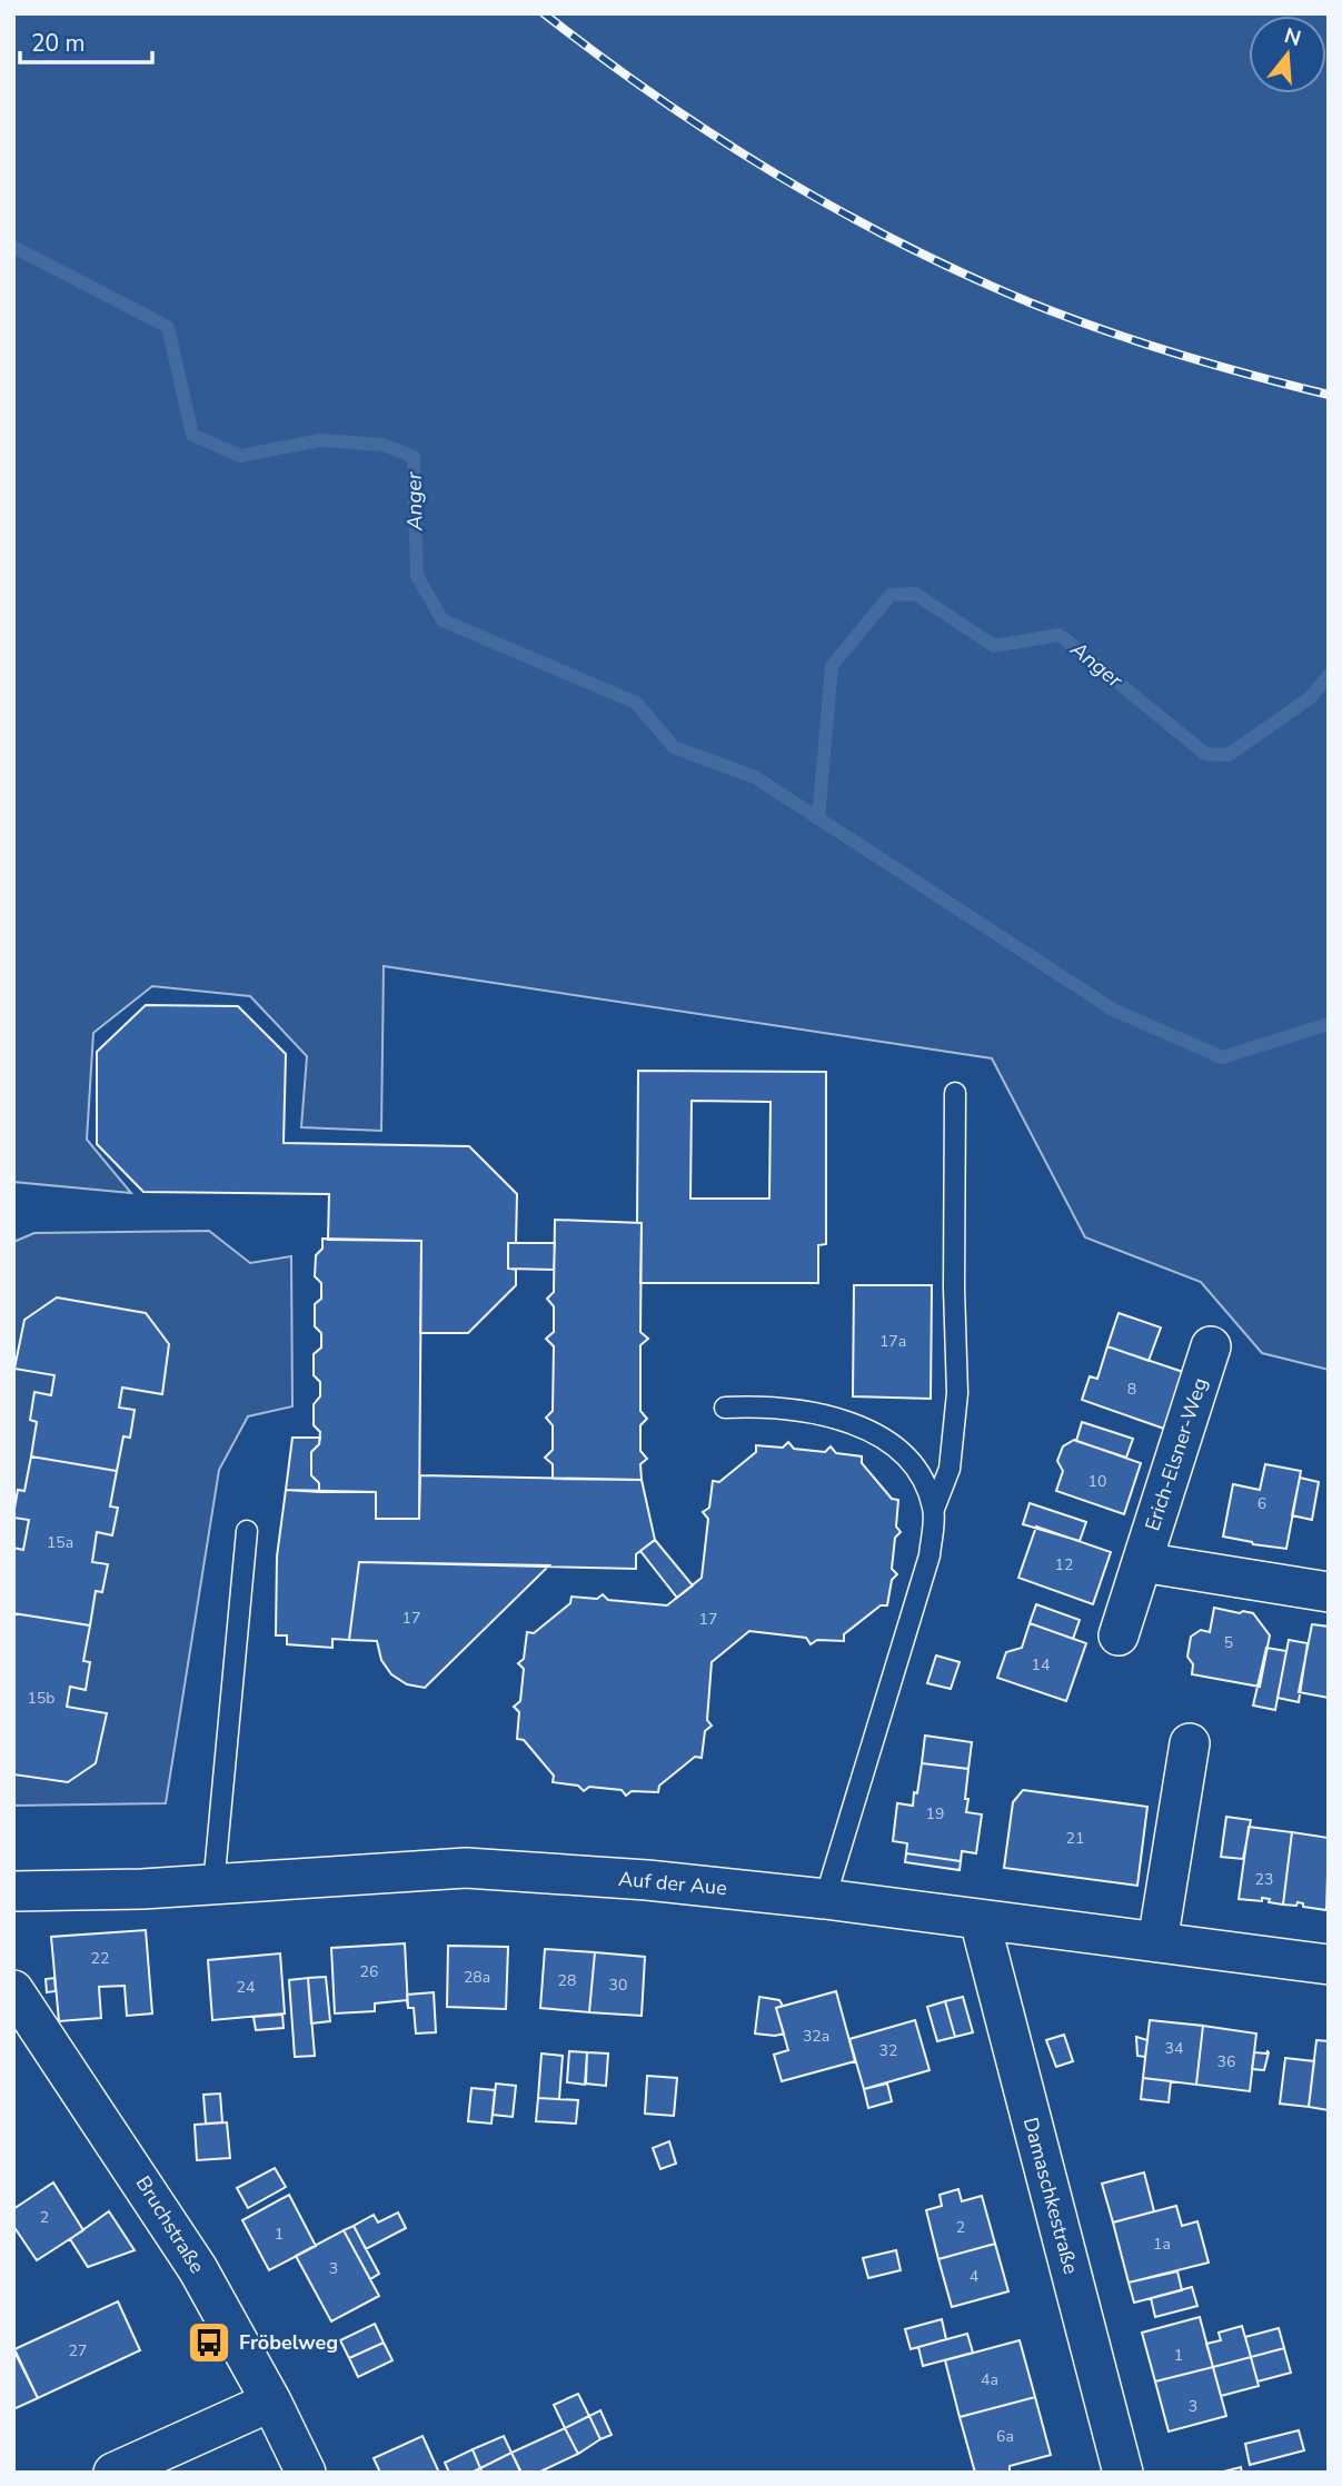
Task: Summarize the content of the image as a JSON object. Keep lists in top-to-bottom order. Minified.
{"streets":{"street":["Erich-Elsner-Weg","Auf der Aue","Damaschkestraße","Bruchstraße"]},"crossings":[["Auf der Aue","Damaschkestraße"]],"water":["Anger"],"places":{"bus stop":["Fröbelweg"]},"house_numbers":["17a","8","10","6","15a","12","17","17","5","14","15b","19","21","23","22","26","28a","28","30","24","32a","34","32","36","2","2","1","1a","3","4","27","1","4a","3","6a"],"scale_bar":"20 m","north":"top"}
